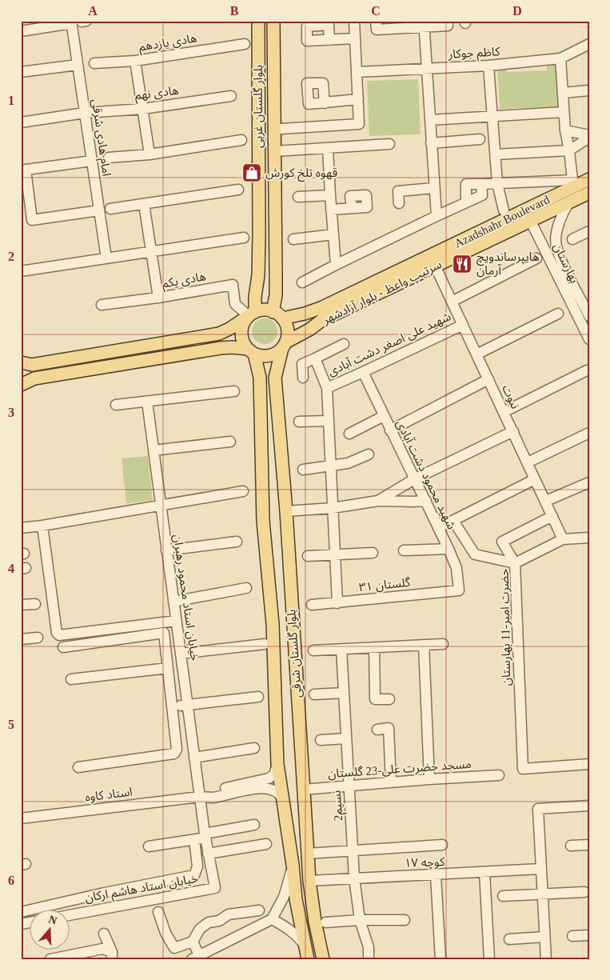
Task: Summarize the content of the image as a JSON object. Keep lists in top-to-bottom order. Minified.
{"streets":{"main road":["بلوار گلستان غربی","Azadshahr Boulevard","سرتیپ واعظ - بلوار آزادشهر","بلوار گلستان شرقی"],"street":["هادی یازدهم","کاظم جوکار","هادی نهم","امام هادی شرقی","بهارستان","هادی یکم","شهید علی اصغر دشت آبادی","نبوت","شهید محمود دشت آبادی","گلستان ۳۱","خیابان استاد محمود رهبران","حضرت امیر-11 بهارستان","مسجد حضرت علی-23 گلستان","استاد کاوه","نسیم2","کوچه ۱۷","خیابان استاد هاشم ارکان"]},"crossings":[["هادی نهم","امام هادی شرقی"],["بلوار گلستان غربی","Azadshahr Boulevard"],["بلوار گلستان غربی","هادی یکم"],["بلوار گلستان غربی","سرتیپ واعظ - بلوار آزادشهر"],["بلوار گلستان غربی","بلوار گلستان شرقی"],["Azadshahr Boulevard","هادی یکم"],["Azadshahr Boulevard","سرتیپ واعظ - بلوار آزادشهر"],["Azadshahr Boulevard","بلوار گلستان شرقی"],["بهارستان","سرتیپ واعظ - بلوار آزادشهر"],["هادی یکم","سرتیپ واعظ - بلوار آزادشهر"],["هادی یکم","بلوار گلستان شرقی"],["سرتیپ واعظ - بلوار آزادشهر","نبوت"],["سرتیپ واعظ - بلوار آزادشهر","بلوار گلستان شرقی"],["شهید علی اصغر دشت آبادی","نبوت"],["شهید علی اصغر دشت آبادی","شهید محمود دشت آبادی"],["نبوت","حضرت امیر-11 بهارستان"],["شهید محمود دشت آبادی","گلستان ۳۱"],["خیابان استاد محمود رهبران","استاد کاوه"],["خیابان استاد محمود رهبران","خیابان استاد هاشم ارکان"],["بلوار گلستان شرقی","مسجد حضرت علی-23 گلستان"],["بلوار گلستان شرقی","استاد کاوه"],["بلوار گلستان شرقی","کوچه ۱۷"],["مسجد حضرت علی-23 گلستان","نسیم2"],["استاد کاوه","خیابان استاد هاشم ارکان"],["نسیم2","کوچه ۱۷"]],"places":{"shop":["قهوه تلخ کورش"],"restaurant":["هایپرساندویچ آرمان"]},"north":"top","grid":{"columns":["A","B","C","D"],"rows":["1","2","3","4","5","6"]}}
